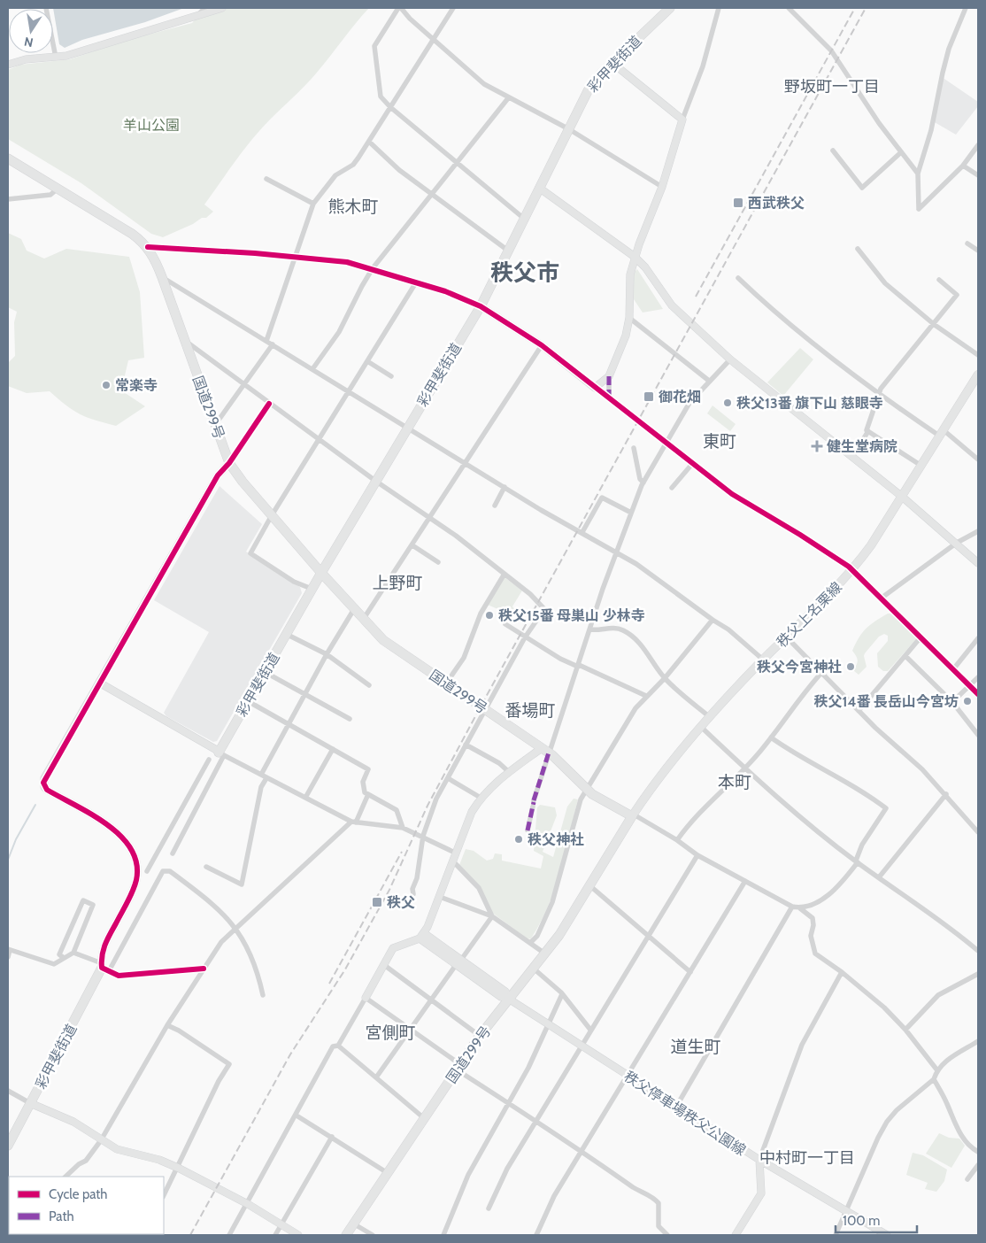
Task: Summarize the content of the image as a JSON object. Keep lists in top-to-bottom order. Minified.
{"streets":{"highway":["彩甲斐街道","国道299号"],"main road":["秩父上名栗線"],"street":["秩父停車場秩父公園線"]},"crossings":[["彩甲斐街道","国道299号"],["国道299号","秩父上名栗線"],["国道299号","秩父停車場秩父公園線"]],"districts":["野坂町一丁目","熊木町","秩父市","東町","上野町","番場町","本町","宮側町","道生町","中村町一丁目"],"parks":["羊山公園"],"places":{"transit":["西武秩父","御花畑","秩父"],"other":["常楽寺","秩父13番 旗下山 慈眼寺","秩父15番 母巣山 少林寺","秩父今宮神社","秩父14番 長岳山今宮坊","秩父神社"],"health":["健生堂病院"]},"legend":["Cycle path","Path"],"scale_bar":"100 m","north":"bottom"}
